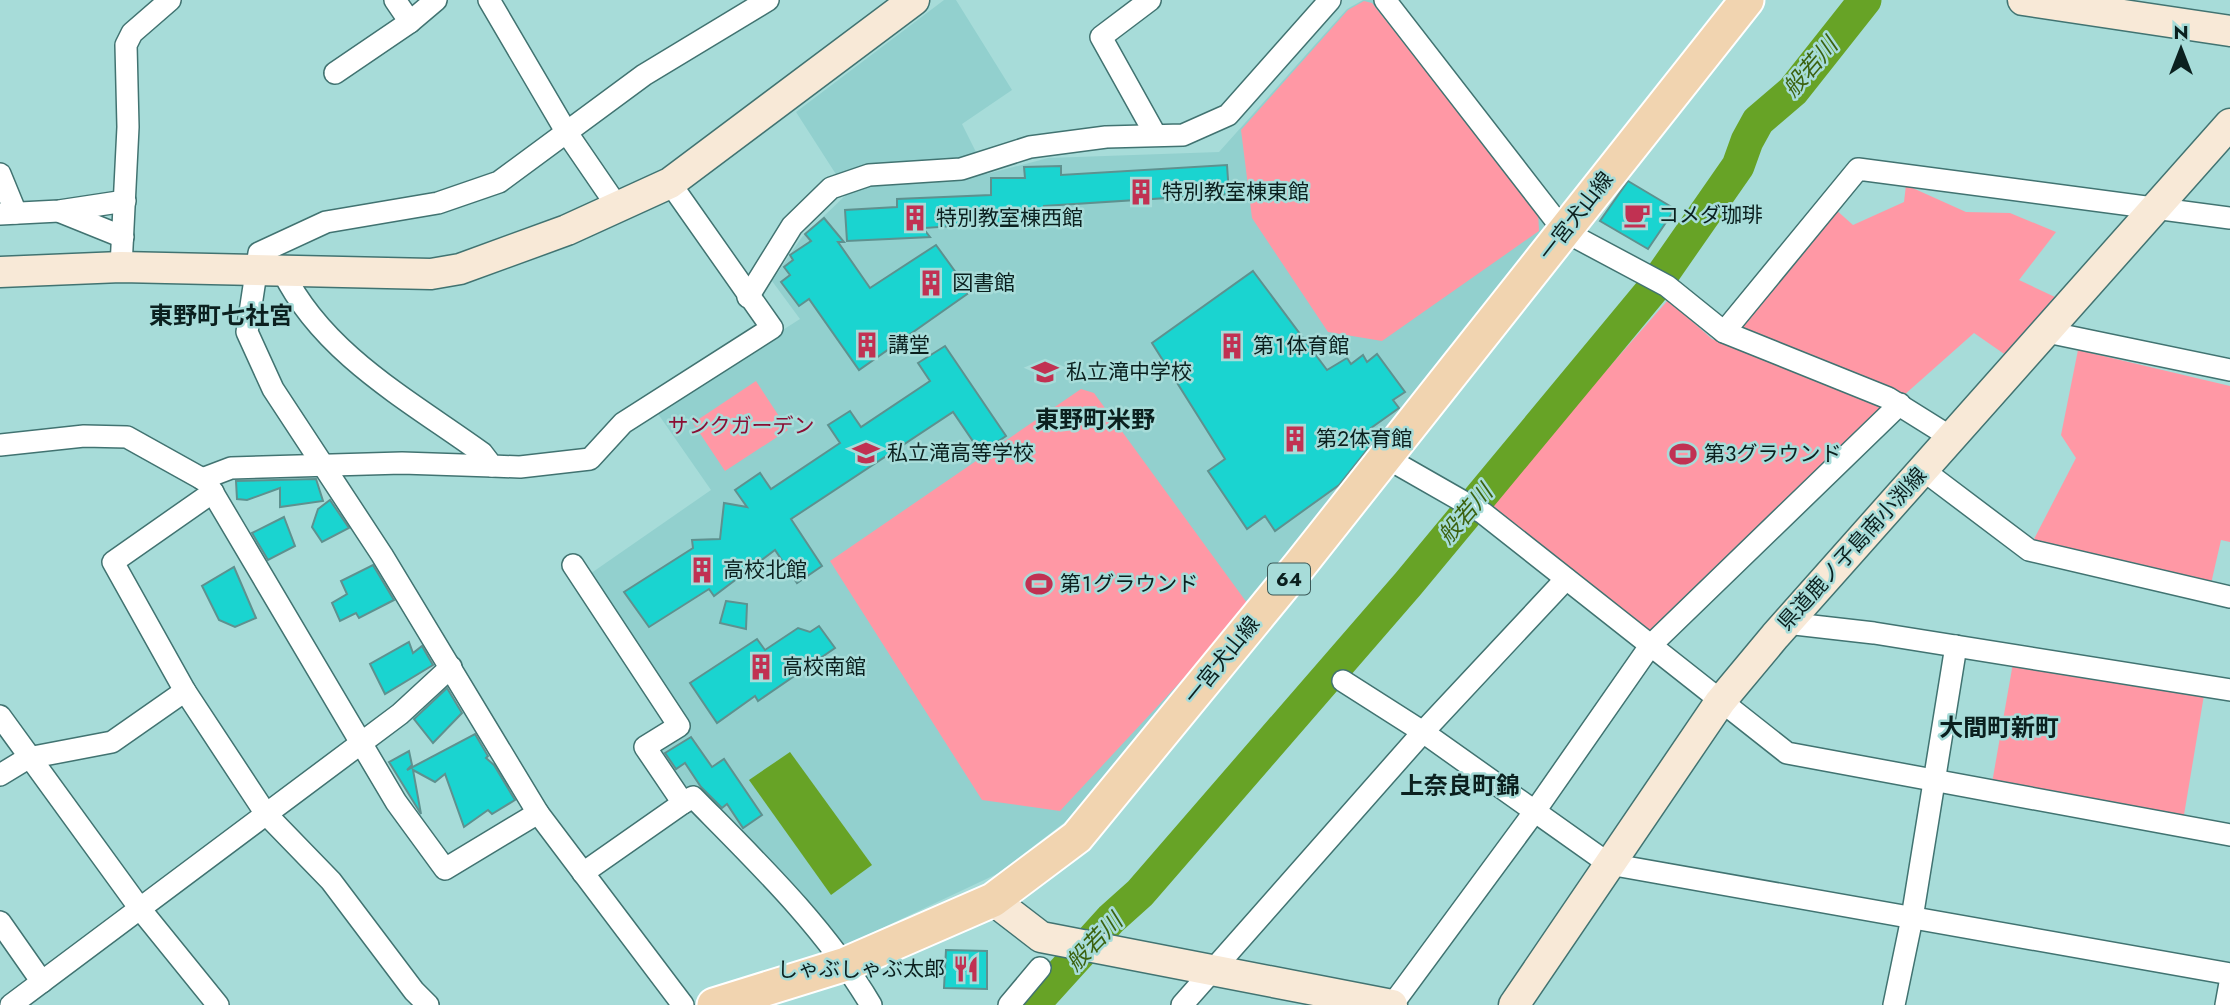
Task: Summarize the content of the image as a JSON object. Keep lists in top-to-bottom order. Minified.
{"streets":{"main road":["一宮犬山線","64"],"street":["県道鹿ノ子島南小渕線"]},"districts":["東野町七社宮","東野町米野","大間町新町","上奈良町錦"],"water":["般若川"],"parks":["サンクガーデン"],"places":{"building":["特別教室棟東館","特別教室棟西館","図書館","講堂","第１体育館","第２体育館","高校北館","高校南館"],"cafe":["コメダ珈琲"],"school or university":["私立滝中学校","私立滝高等学校"],"sports":["第3グラウンド","第１グラウンド"],"restaurant":["しゃぶしゃぶ太郎"]},"north":"top"}
